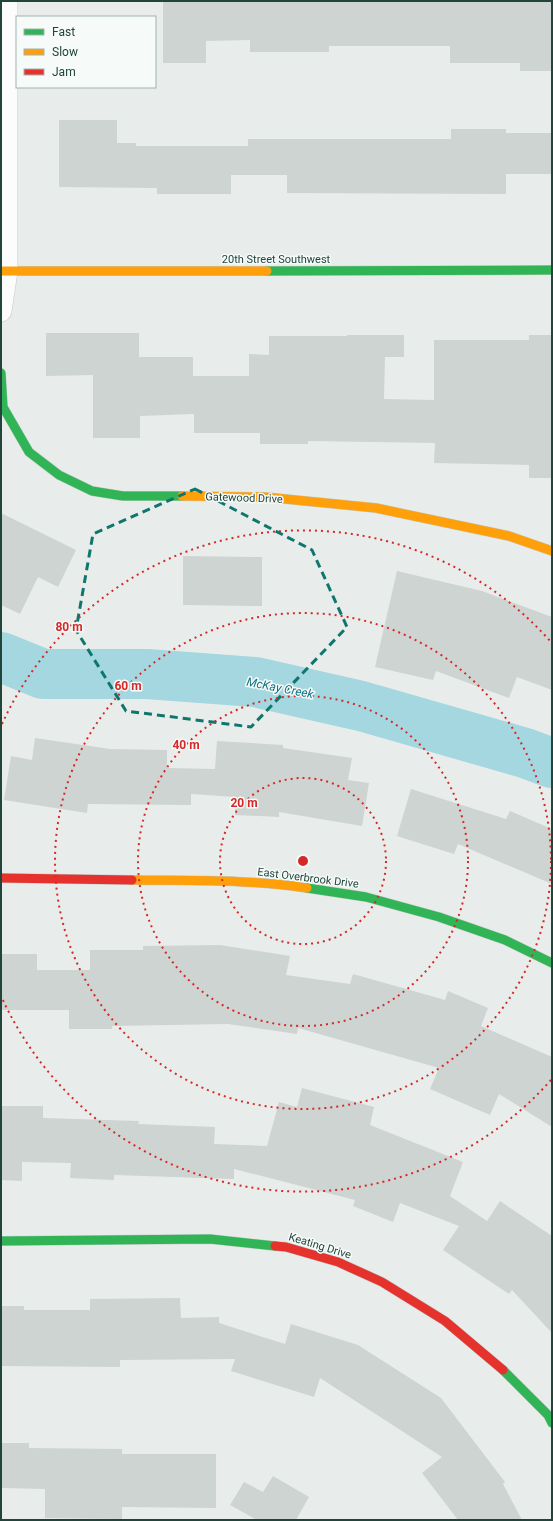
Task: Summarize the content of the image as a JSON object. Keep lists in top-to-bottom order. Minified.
{"streets":{"street":["20th Street Southwest","Gatewood Drive","East Overbrook Drive","Keating Drive"]},"water":["McKay Creek"],"legend":["Fast","Slow","Jam"],"rings":["80 m","60 m","40 m","20 m"]}
